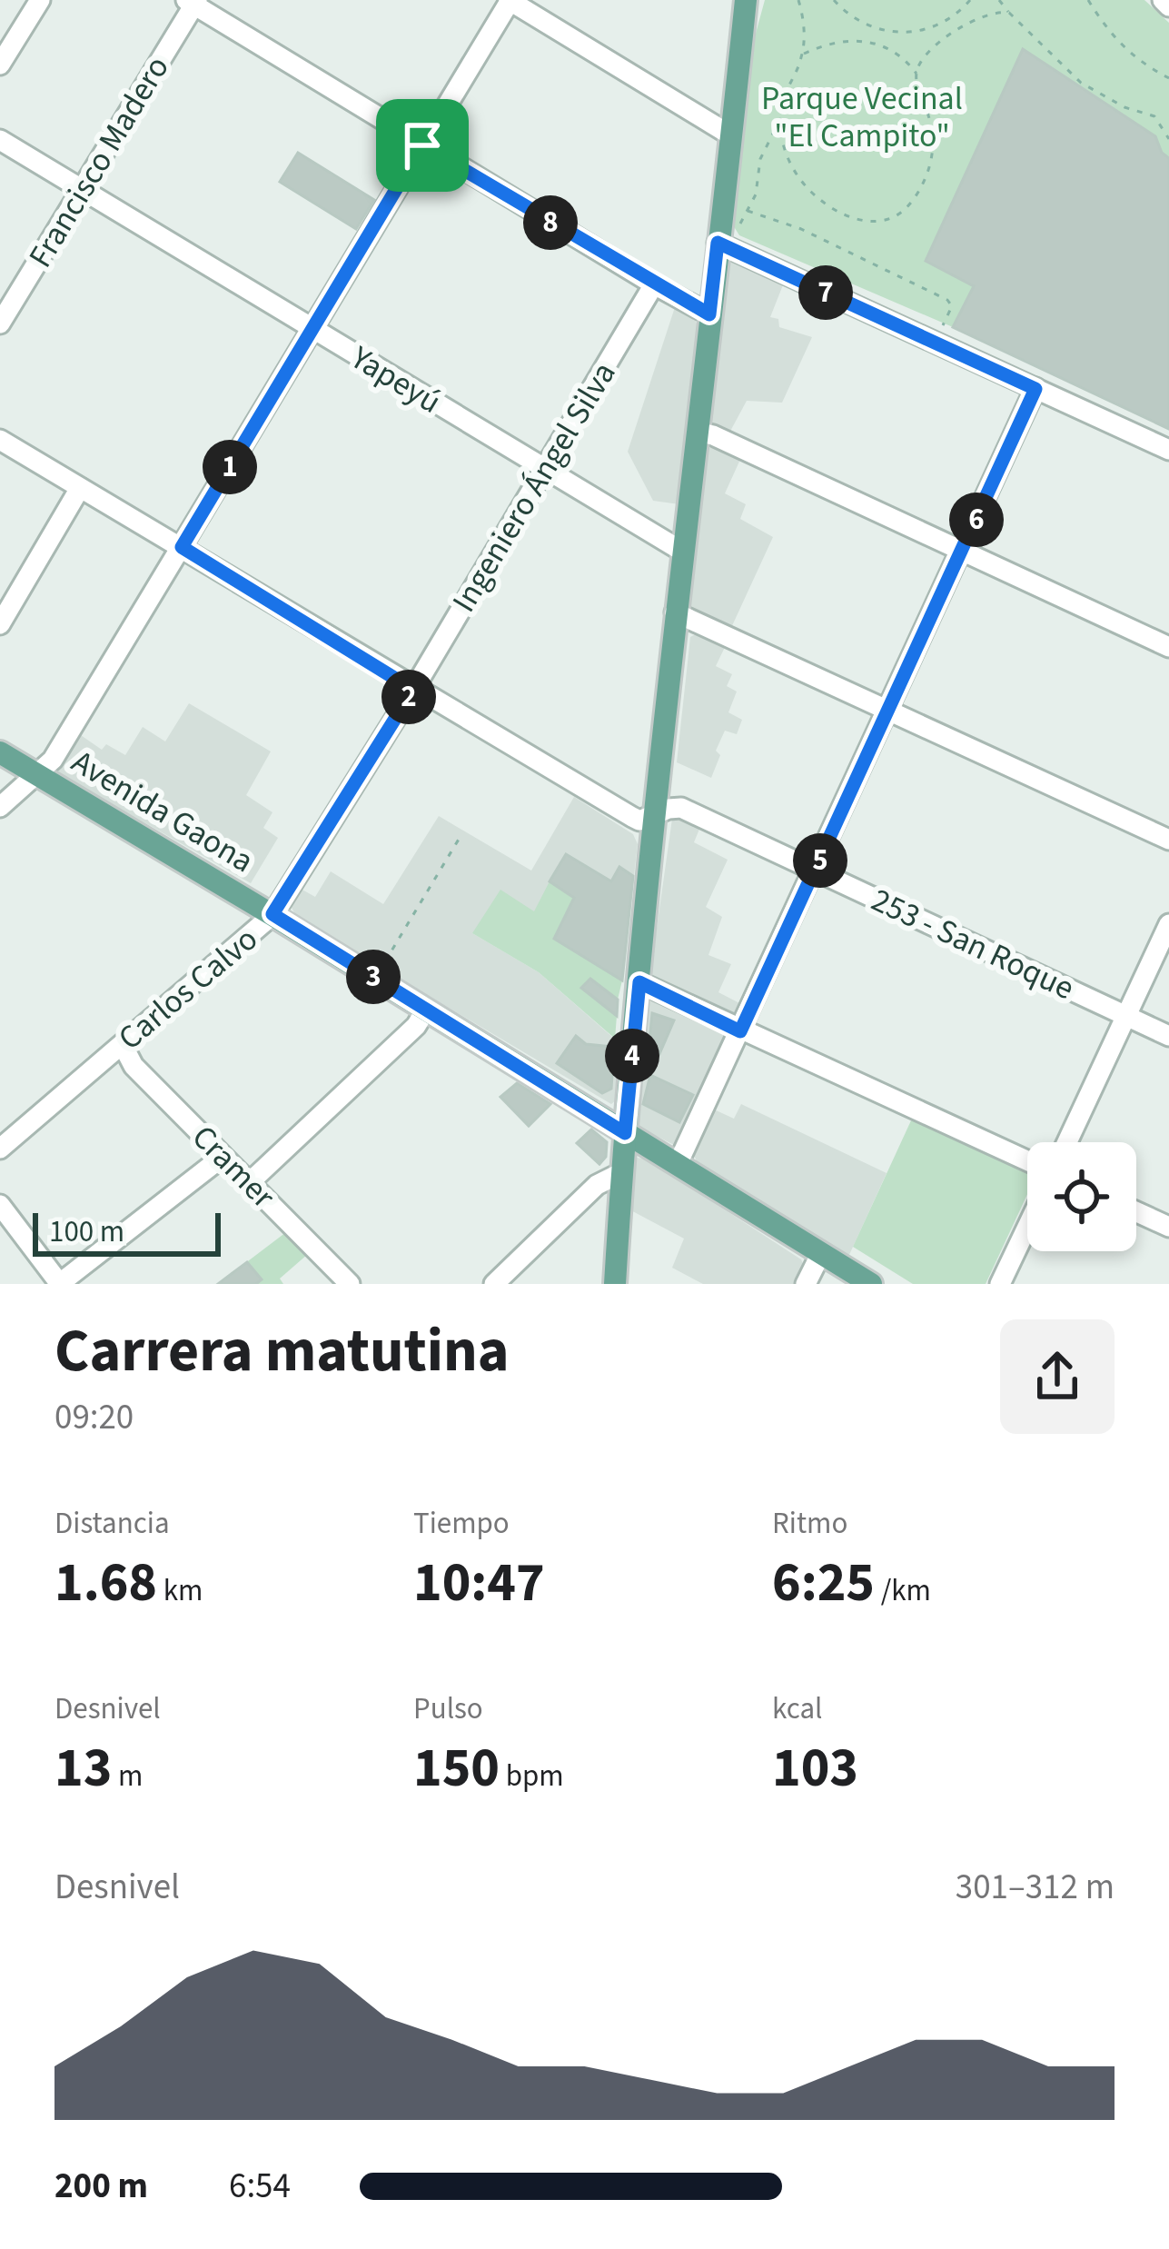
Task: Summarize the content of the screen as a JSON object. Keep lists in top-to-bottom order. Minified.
{"streets":{"main road":["Avenida Gaona"],"street":["Francisco Madero","Yapeyú","Ingeniero Ángel Silva","253 - San Roque","Carlos Calvo","Cramer"]},"crossings":[["Francisco Madero","Yapeyú"],["Yapeyú","Ingeniero Ángel Silva"],["Ingeniero Ángel Silva","253 - San Roque"],["Ingeniero Ángel Silva","Carlos Calvo"],["Avenida Gaona","Carlos Calvo"],["253 - San Roque","Carlos Calvo"],["Carlos Calvo","Cramer"]],"parks":["Parque Vecinal \"El Campito\""],"scale_bar":"100 m","page":{"pins":["8","7","1","6","2","5","3","4"],"scale":"100 m","heading":["Carrera matutina","09:20"],"stats":[["Distancia","1.68 km"],["Tiempo","10:47"],["Ritmo","6:25 /km"],["Desnivel","13 m"],["Pulso","150 bpm"],["kcal","103"]],"chart":["Desnivel","301–312 m"],"list":[{"name":"200 m","note":"6:54"}]}}
